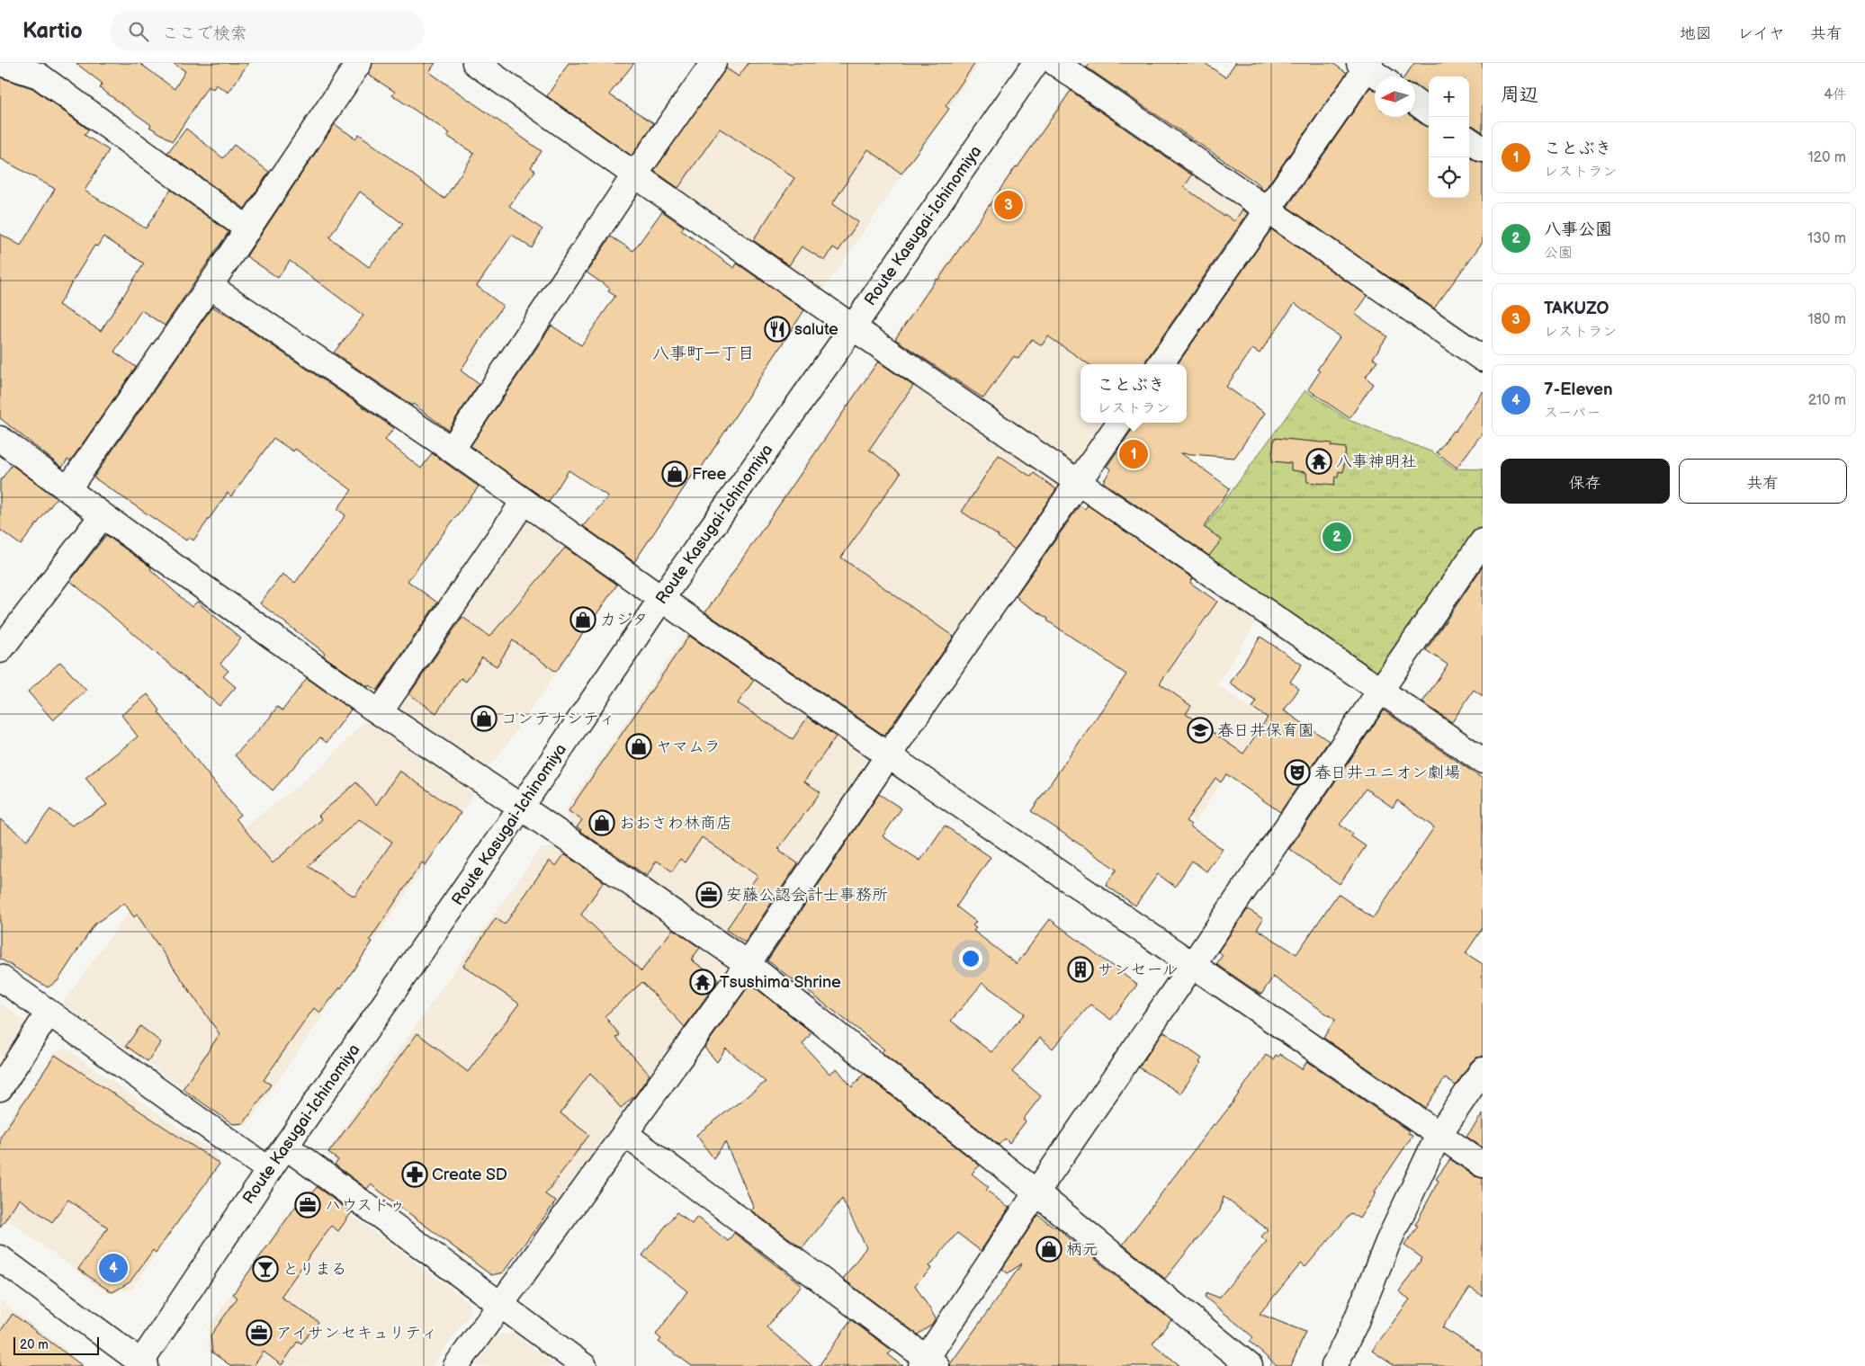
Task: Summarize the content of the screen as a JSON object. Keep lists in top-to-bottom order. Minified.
{"streets":{"street":["Route Kasugai-Ichinomiya"]},"districts":["八事町一丁目"],"places":{"restaurant":["salute"],"temple":["八事神明社","Tsushima Shrine"],"shop":["Free","カジタ","コンテナシティ","ヤマムラ","おおさわ林商店","柄元"],"school or university":["春日井保育園"],"theatre":["春日井ユニオン劇場"],"office":["安藤公認会計士事務所","ハウスドゥ","アイサンセキュリティ"],"building":["サンセール"],"pharmacy":["Create SD"],"bar":["とりまる"]},"scale_bar":"20 m","north":"left","page":{"header":"Kartio","search":"ここで検索","nav":["地図","レイヤ","共有"],"heading":["周辺","4件"],"map_buttons":["+","−"],"list":[{"mark":"1","name":"ことぶき","note":"レストラン","value":"120 m"},{"mark":"2","name":"八事公園","note":"公園","value":"130 m"},{"mark":"3","name":"TAKUZO","note":"レストラン","value":"180 m"},{"mark":"4","name":"7-Eleven","note":"スーパー","value":"210 m"}],"pins":["3","1","2","4"],"popup":["ことぶき","レストラン"],"buttons":["保存","共有"],"scale":"20 m"}}
